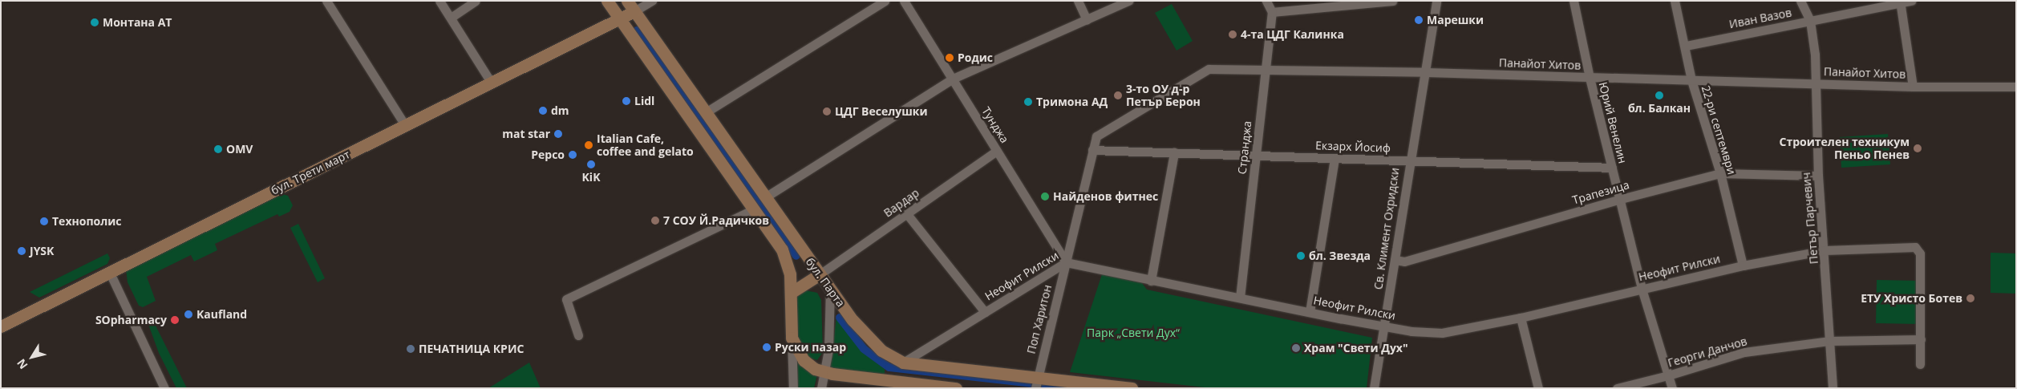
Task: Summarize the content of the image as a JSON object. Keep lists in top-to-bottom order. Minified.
{"streets":{"main road":["бул. Трети март","бул. Парта"],"street":["Иван Вазов","Панайот Хитов","Юрий Венелин","Тунджа","22-ри септември","Екзарх Йосиф","Странджа","Трапезица","Вардар","Петър Парчевич","Св. Климент Охридски","Неофит Рилски","Поп Харитон","Георги Данчов"]},"crossings":[["Иван Вазов","22-ри септември"],["Иван Вазов","Петър Парчевич"],["Панайот Хитов","Юрий Венелин"],["Панайот Хитов","22-ри септември"],["Панайот Хитов","Екзарх Йосиф"],["Панайот Хитов","Странджа"],["Панайот Хитов","Петър Парчевич"],["Панайот Хитов","Св. Климент Охридски"],["Панайот Хитов","Поп Харитон"],["Юрий Венелин","Екзарх Йосиф"],["Юрий Венелин","Трапезица"],["Юрий Венелин","Неофит Рилски"],["Юрий Венелин","Георги Данчов"],["Тунджа","Вардар"],["Тунджа","Неофит Рилски"],["Тунджа","Поп Харитон"],["22-ри септември","Трапезица"],["22-ри септември","Неофит Рилски"],["Екзарх Йосиф","Странджа"],["Екзарх Йосиф","Св. Климент Охридски"],["Екзарх Йосиф","Поп Харитон"],["Странджа","Неофит Рилски"],["бул. Трети март","бул. Парта"],["Трапезица","Петър Парчевич"],["Трапезица","Св. Климент Охридски"],["Вардар","бул. Парта"],["Петър Парчевич","Неофит Рилски"],["Петър Парчевич","Георги Данчов"],["Св. Климент Охридски","Неофит Рилски"],["Неофит Рилски","бул. Парта"],["Неофит Рилски","Поп Харитон"],["Неофит Рилски","Георги Данчов"],["бул. Парта","Поп Харитон"]],"parks":["Парк „Свети Дух“"],"places":["Марешки","Монтана АТ","4-та ЦДГ Калинка","Родис","3-то ОУ д-р Петър Берон","бл. Балкан","Lidl","Тримона АД","dm","ЦДГ Веселушки","mat star","Italian Cafe, coffee and gelato","Строителен техникум Пеньо Пенев","OMV","Pepco","KiK","Найденов фитнес","7 СОУ Й.Радичков","Технополис","JYSK","бл. Звезда","ЕТУ Христо Ботев","Kaufland","SOpharmacy","Руски пазар","Храм \"Свети Дух\"","ПЕЧАТНИЦА КРИС"],"north":"bottom left"}
